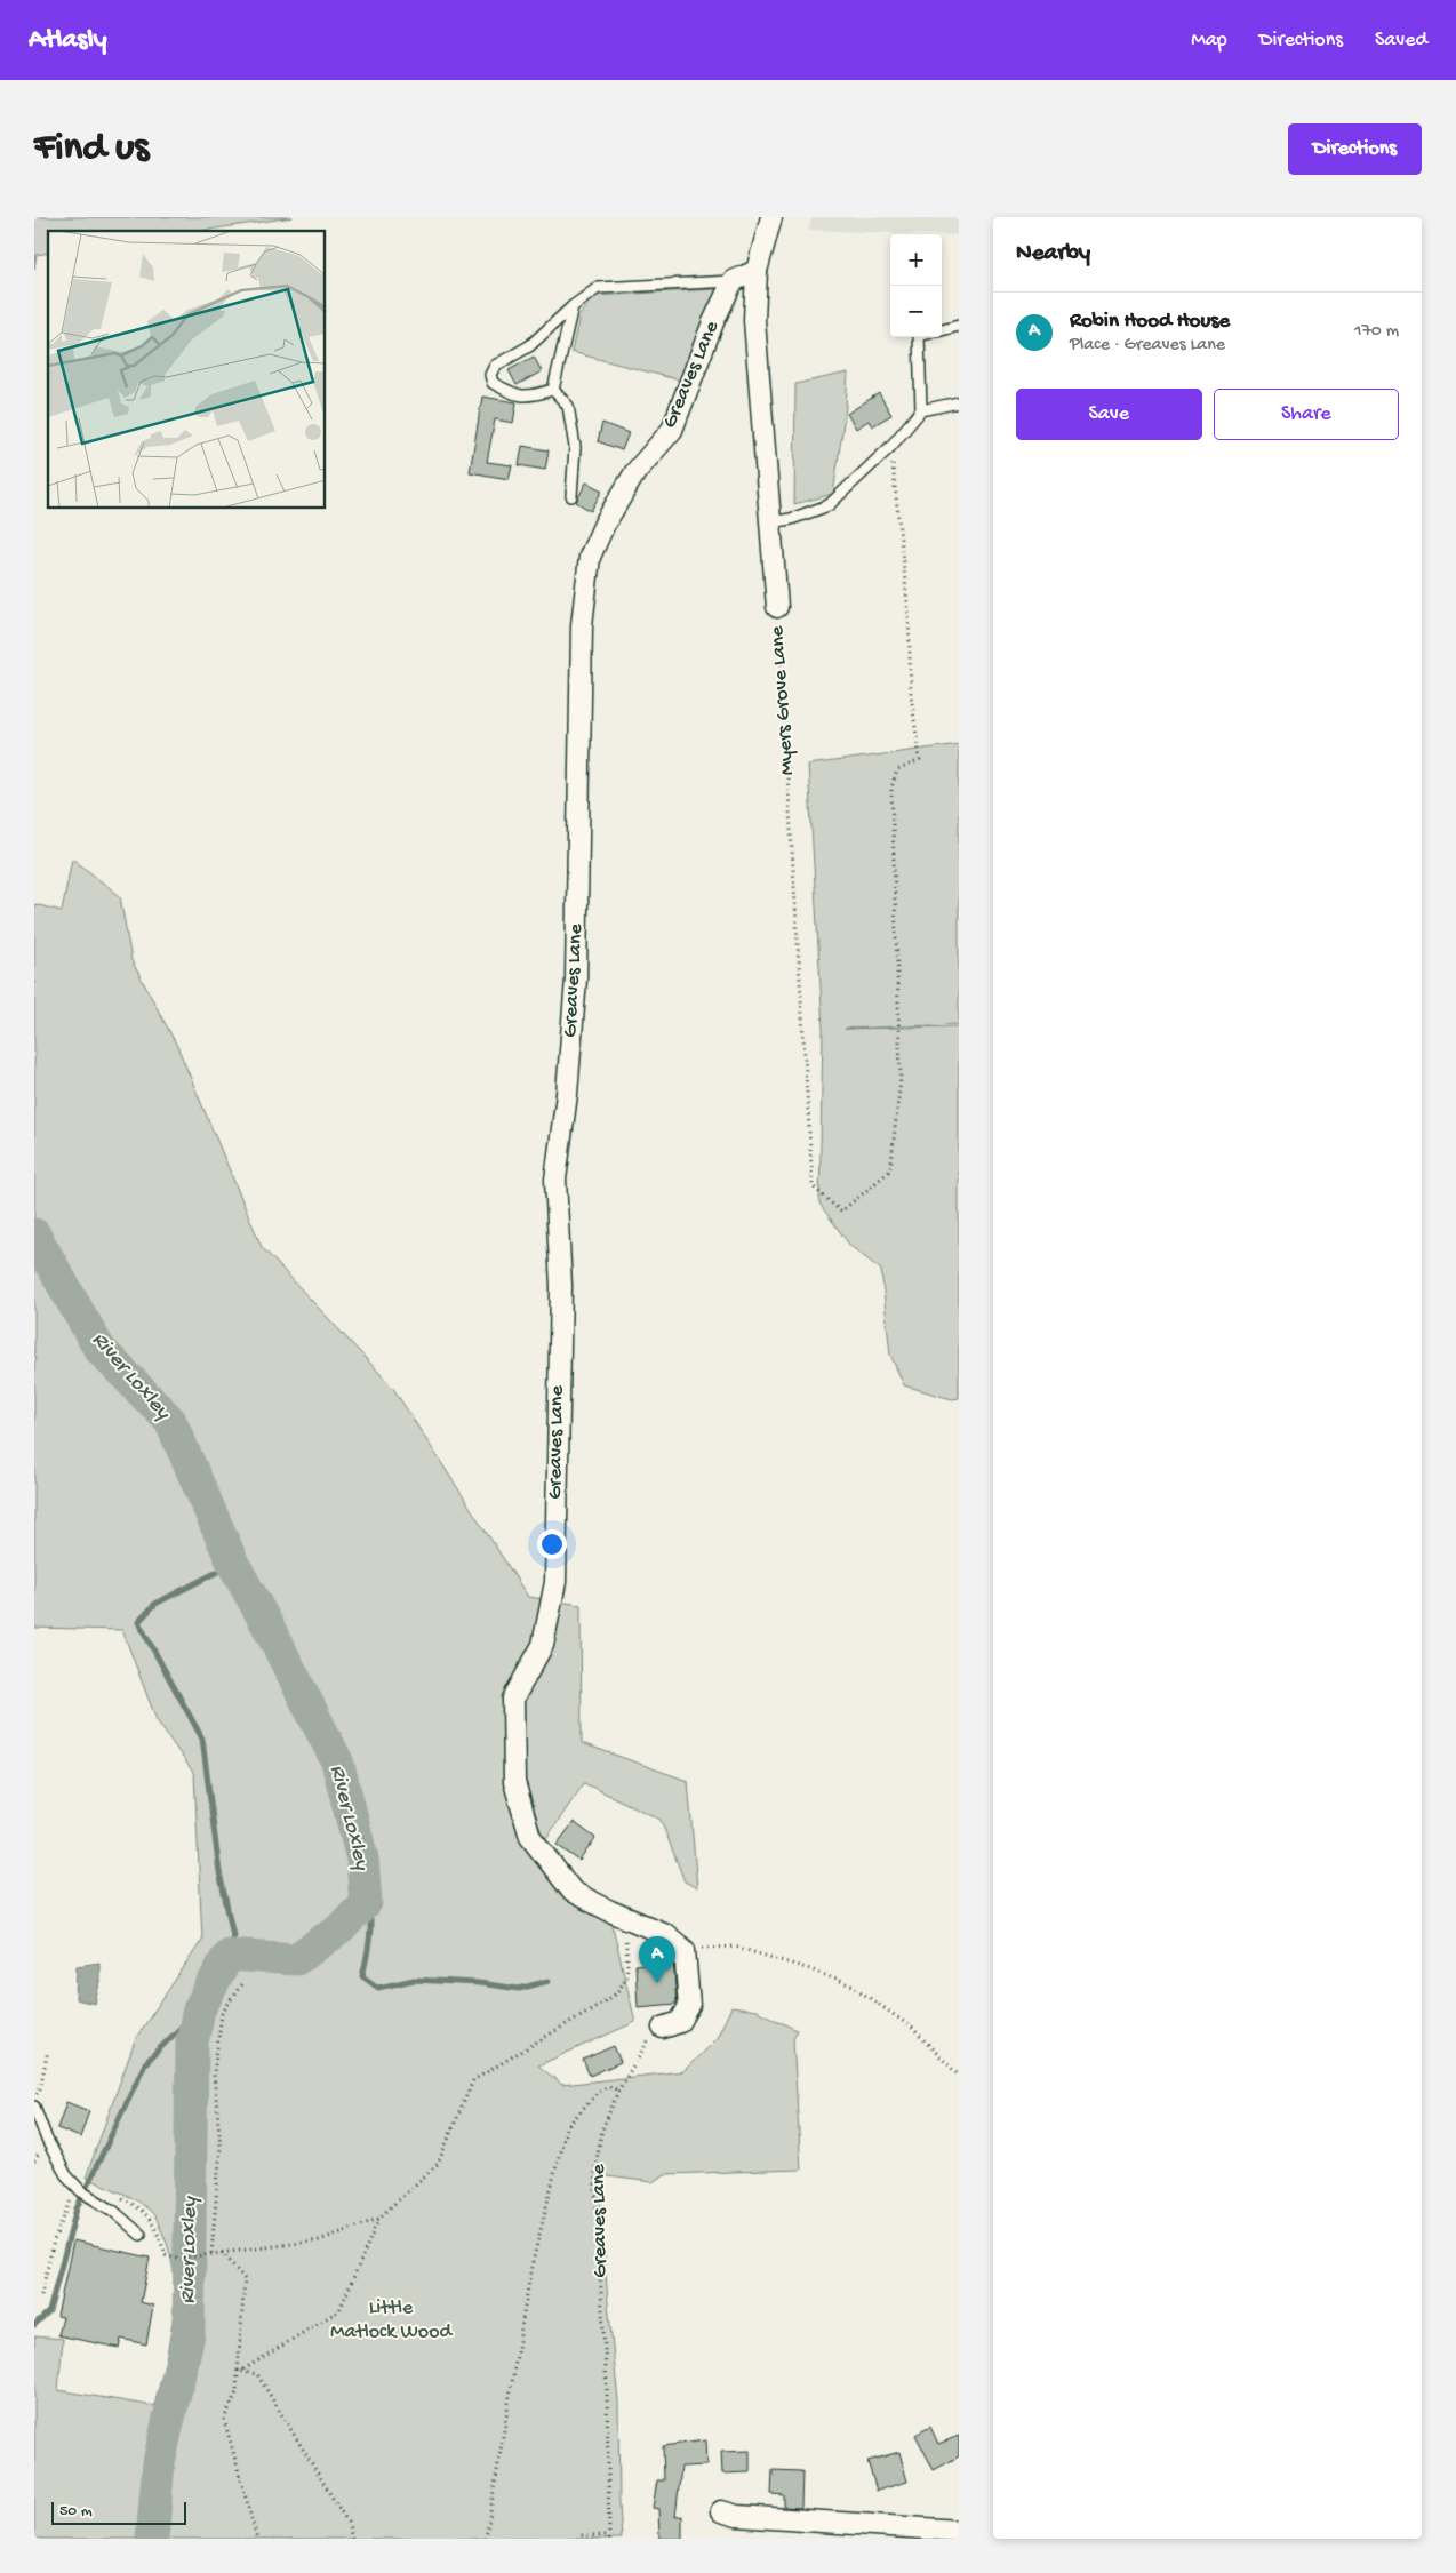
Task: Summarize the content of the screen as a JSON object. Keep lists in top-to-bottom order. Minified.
{"streets":{"street":["Greaves Lane","Myers Grove Lane"]},"water":["River Loxley"],"parks":["Little Matlock Wood"],"scale_bar":"50 m","page":{"header":"Atlasly","nav":["Map","Directions","Saved"],"buttons":["Directions",["Save","Share"]],"title":"Find us","heading":"Nearby","map_buttons":["+","−"],"list":[{"mark":"A","name":"Robin Hood House","note":"Place · Greaves Lane","value":"170 m"}],"pins":"A","scale":"50 m"}}
